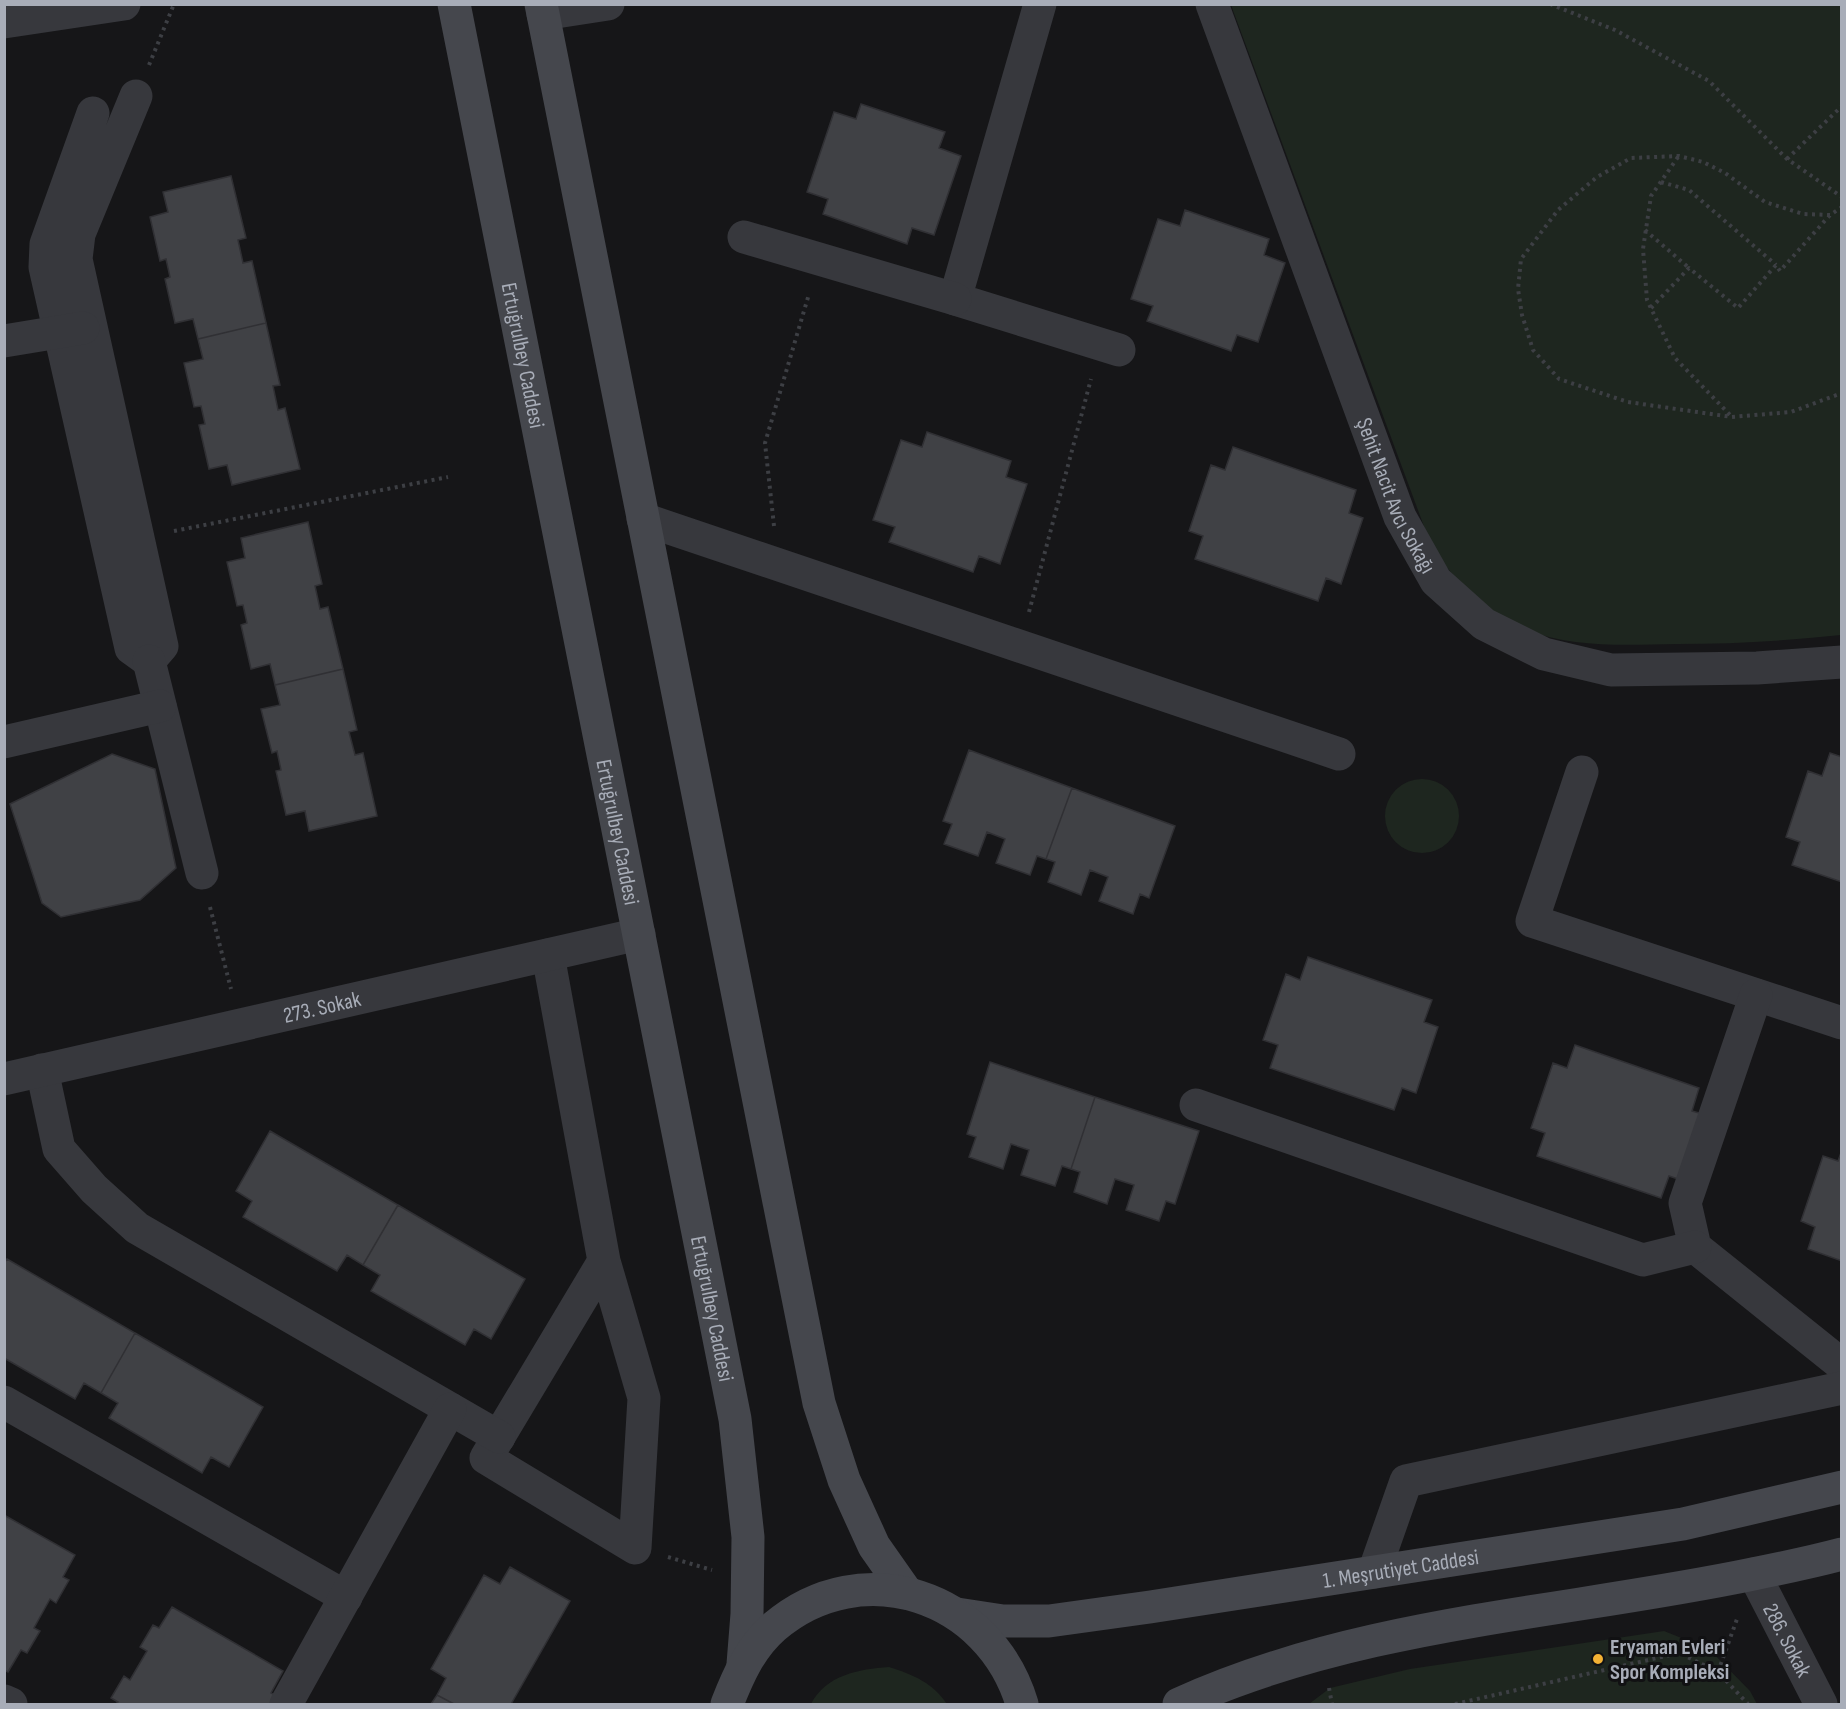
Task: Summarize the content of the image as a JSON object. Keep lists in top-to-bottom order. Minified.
{"streets":{"main road":["Ertuğrulbey Caddesi","1. Meşrutiyet Caddesi"],"street":["Şehit Nacit Avcı Sokağı","273. Sokak","286. Sokak"]},"crossings":[["Ertuğrulbey Caddesi","273. Sokak"]],"places":["Eryaman Evleri Spor Kompleksi"]}
